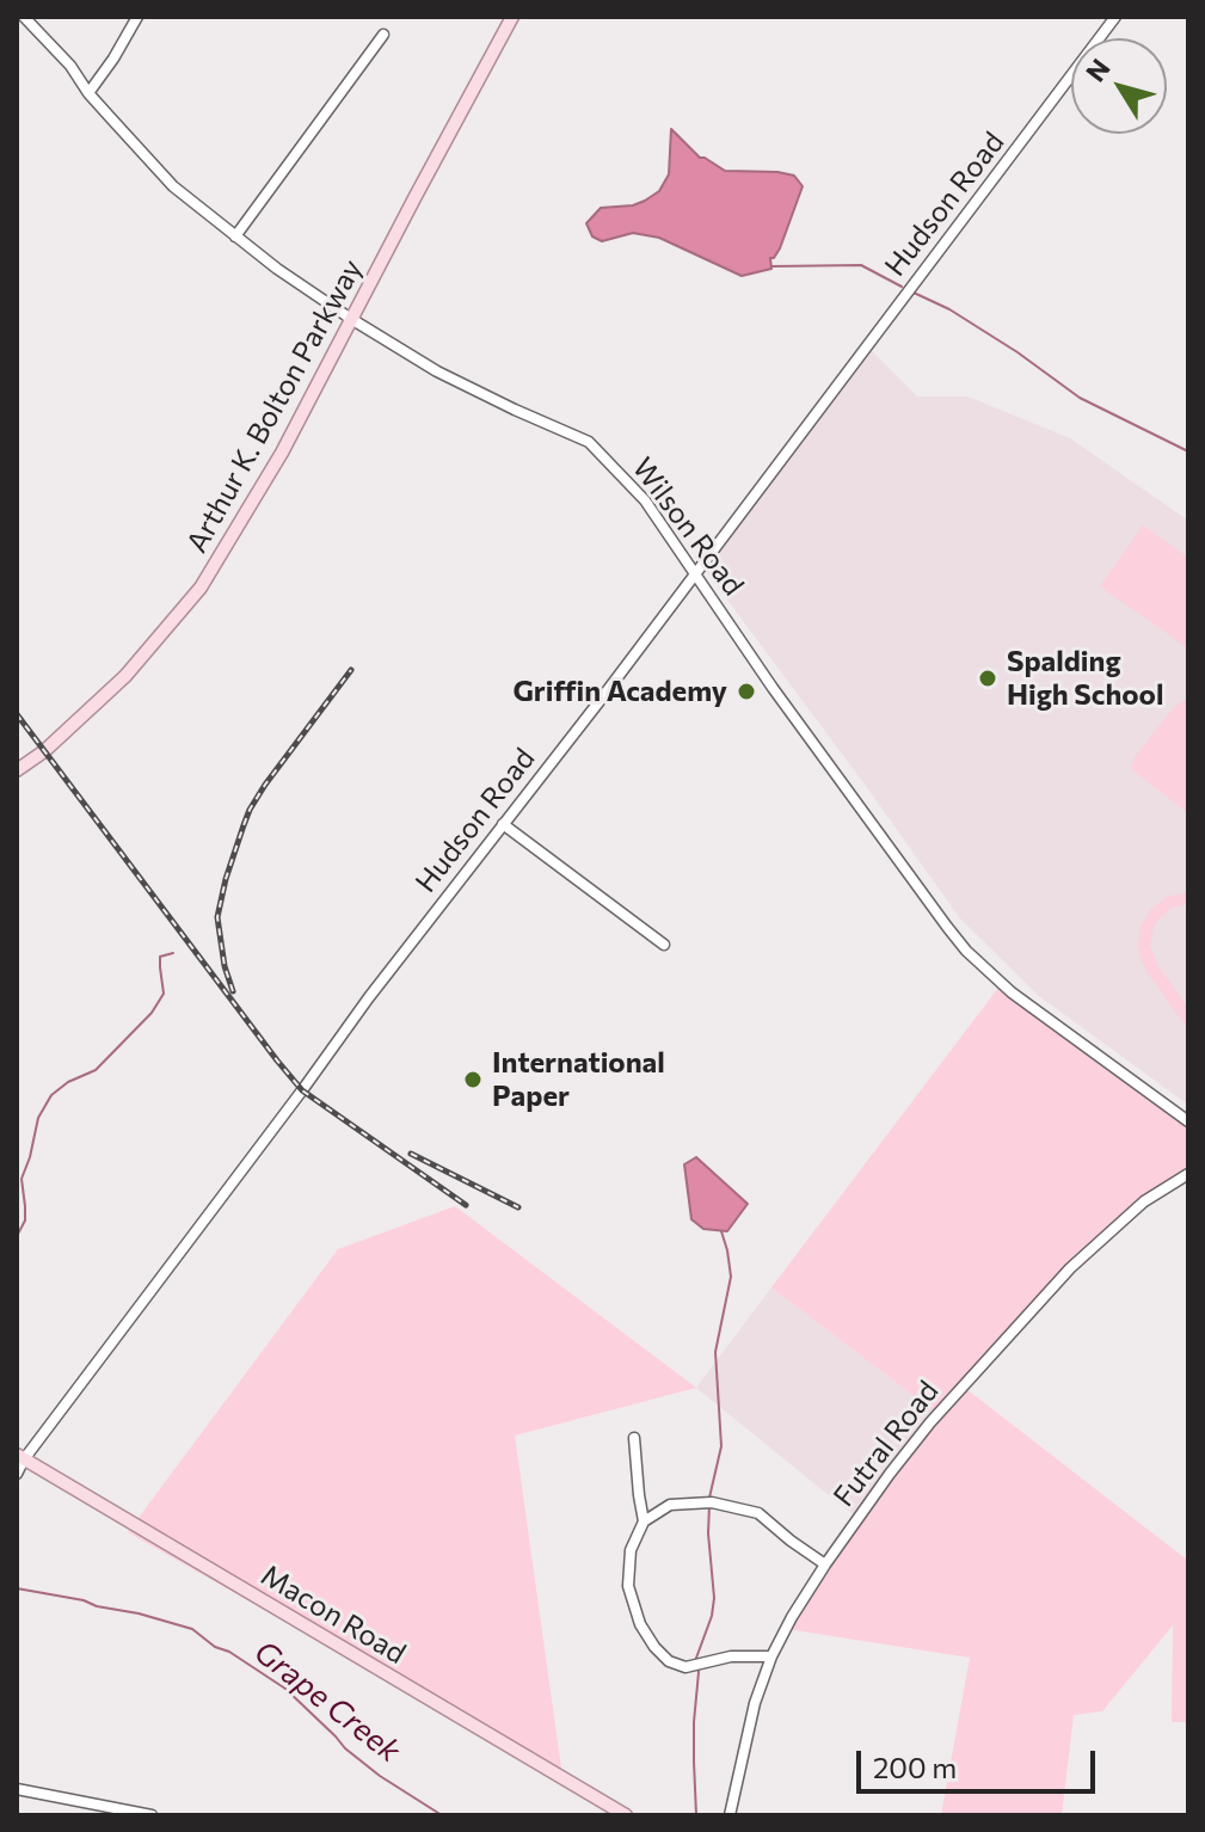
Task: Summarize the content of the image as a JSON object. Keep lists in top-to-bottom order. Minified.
{"streets":{"main road":["Arthur K. Bolton Parkway","Macon Road"],"street":["Hudson Road","Wilson Road","Futral Road"]},"crossings":[["Hudson Road","Wilson Road"],["Hudson Road","Macon Road"],["Arthur K. Bolton Parkway","Wilson Road"]],"water":["Grape Creek"],"places":["Spalding High School","Griffin Academy","International Paper"],"scale_bar":"200 m","north":"top left"}
